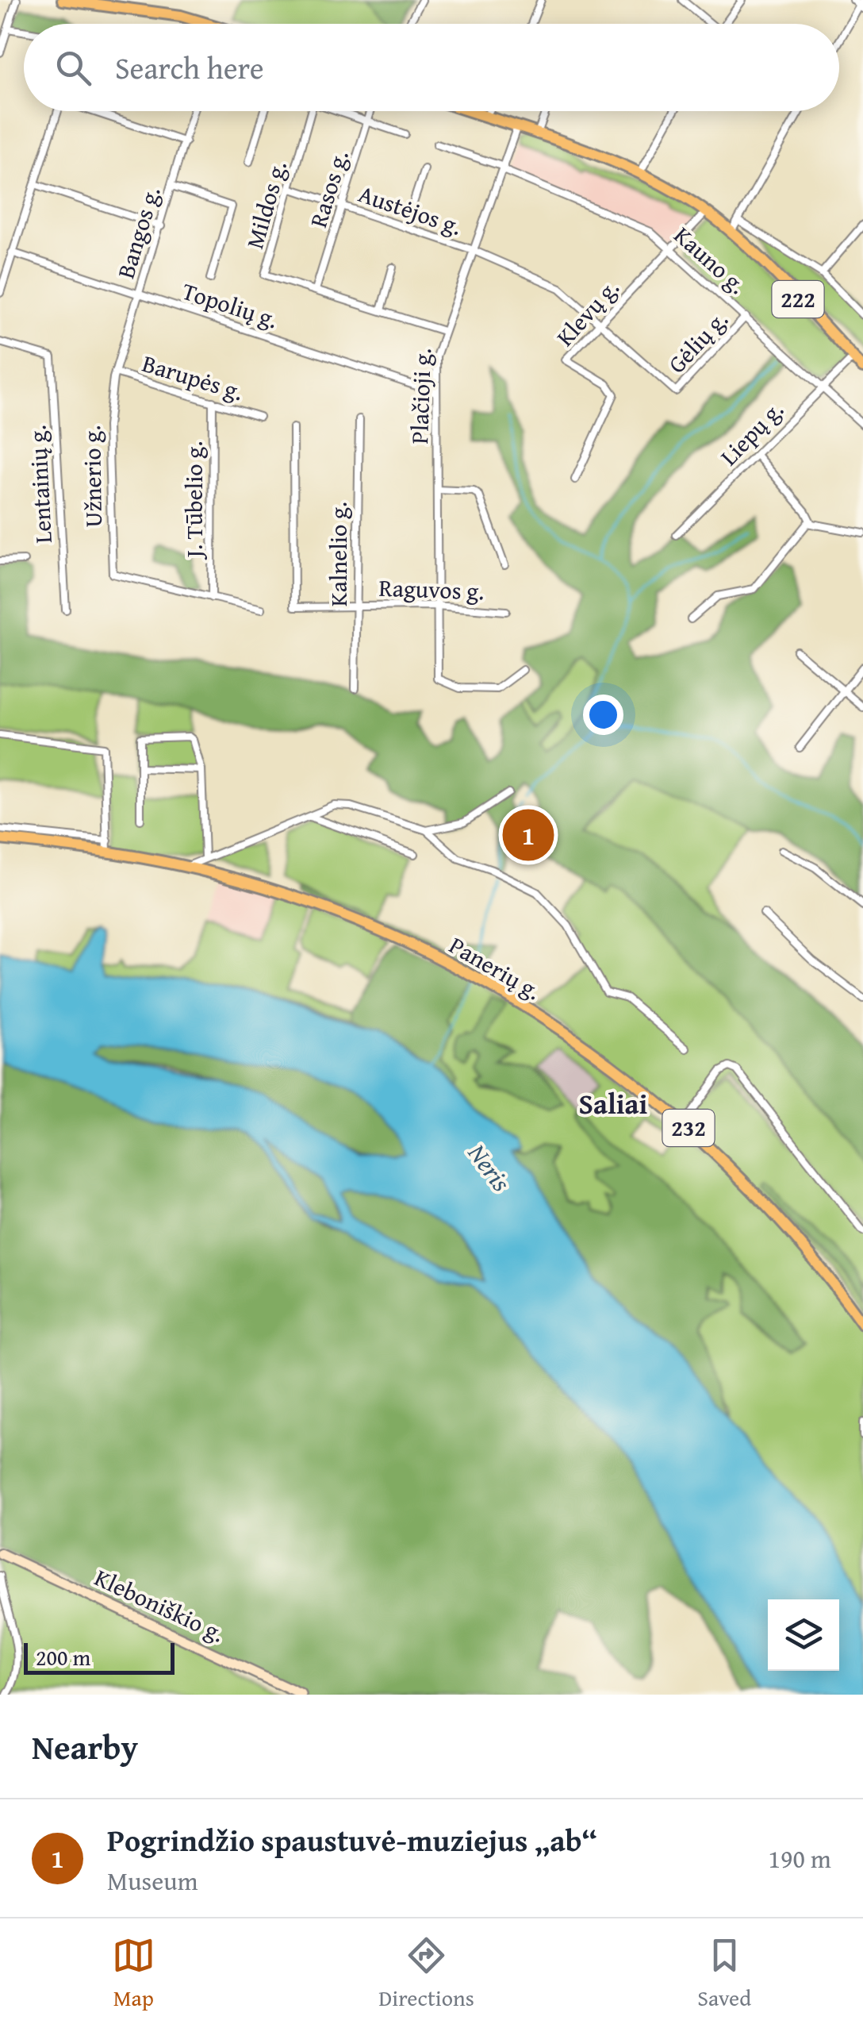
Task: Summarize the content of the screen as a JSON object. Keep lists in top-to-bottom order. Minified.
{"streets":{"main road":["222","Panerių g.","232"],"street":["Rasos g.","Mildos g.","Austėjos g.","Bangos g.","Kauno g.","Topolių g.","Klevų g.","Gėlių g.","Barupės g.","Plačioji g.","Liepų g.","Užnerio g.","Lentainių g.","J. Tūbelio g.","Kalnelio g.","Raguvos g.","Kleboniškio g."]},"crossings":[["Rasos g.","Mildos g."],["Rasos g.","Austėjos g."],["Mildos g.","Austėjos g."],["Mildos g.","Plačioji g."],["Austėjos g.","Klevų g."],["Austėjos g.","Gėlių g."],["Austėjos g.","Plačioji g."],["Bangos g.","Topolių g."],["Bangos g.","Barupės g."],["Bangos g.","Užnerio g."],["Kauno g.","Klevų g."],["Kauno g.","Gėlių g."],["Kauno g.","Plačioji g."],["Kauno g.","Liepų g."],["222","Klevų g."],["222","Plačioji g."],["222","Liepų g."],["Topolių g.","Plačioji g."],["Barupės g.","Užnerio g."],["Barupės g.","J. Tūbelio g."],["Plačioji g.","Raguvos g."],["Užnerio g.","J. Tūbelio g."],["Kalnelio g.","Raguvos g."]],"districts":["Saliai"],"water":["Neris"],"scale_bar":"200 m","page":{"search":"Search here","pins":"1","scale":"200 m","heading":"Nearby","list":[{"mark":"1","name":"Pogrindžio spaustuvė-muziejus „ab“","note":"Museum","value":"190 m"}],"nav":["Map","Directions","Saved"]}}
